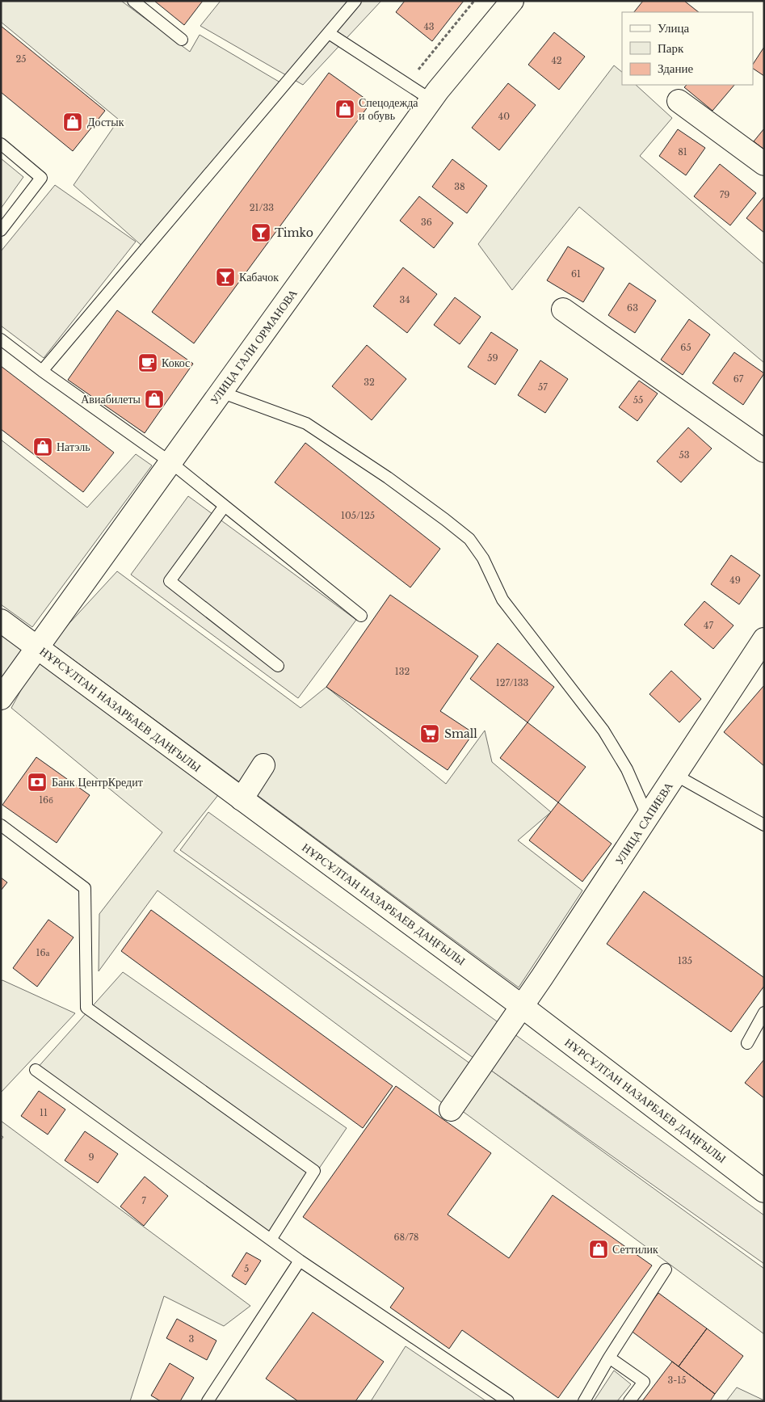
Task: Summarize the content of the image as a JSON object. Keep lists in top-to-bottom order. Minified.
{"streets":{"street":["УЛИЦА ГАЛИ ОРМАНОВА","НҰРСҰЛТАН НАЗАРБАЕВ ДАҢҒЫЛЫ","УЛИЦА САПИЕВА"]},"crossings":[["УЛИЦА ГАЛИ ОРМАНОВА","НҰРСҰЛТАН НАЗАРБАЕВ ДАҢҒЫЛЫ"],["НҰРСҰЛТАН НАЗАРБАЕВ ДАҢҒЫЛЫ","УЛИЦА САПИЕВА"]],"places":{"shop":["Спецодежда и обувь","Достык","Авиабилеты","Натэль","Сеттилик"],"bar":["Timko","Кабачок"],"cafe":["Кокос"],"supermarket":["Small"],"bank":["Банк ЦентрКредит"]},"house_numbers":["43","25","42","40","81","38","79","21/33","36","61","34","63","65","59","67","32","57","55","53","105/125","49","47","132","127/133","16б","16а","135","11","9","7","68/78","5","3","3-15"],"legend":["Улица","Парк","Здание"]}
